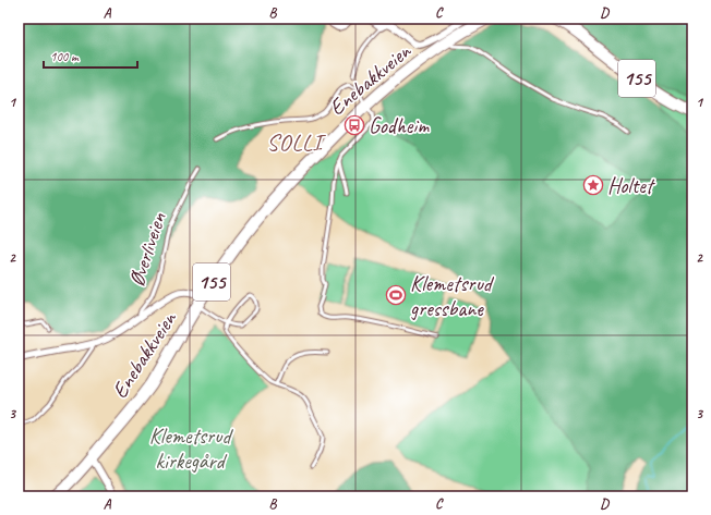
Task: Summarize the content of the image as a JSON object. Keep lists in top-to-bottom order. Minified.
{"streets":{"main road":["155","Enebakkveien"],"street":["Øverliveien"]},"crossings":[["Enebakkveien","Øverliveien"]],"districts":["SOLLI"],"parks":["Klemetsrud kirkegård"],"places":{"bus stop":["Godheim"],"place":["Holtet"],"sports":["Klemetsrud gressbane"]},"scale_bar":"100 m","grid":{"columns":["A","B","C","D"],"rows":["1","2","3"]}}
